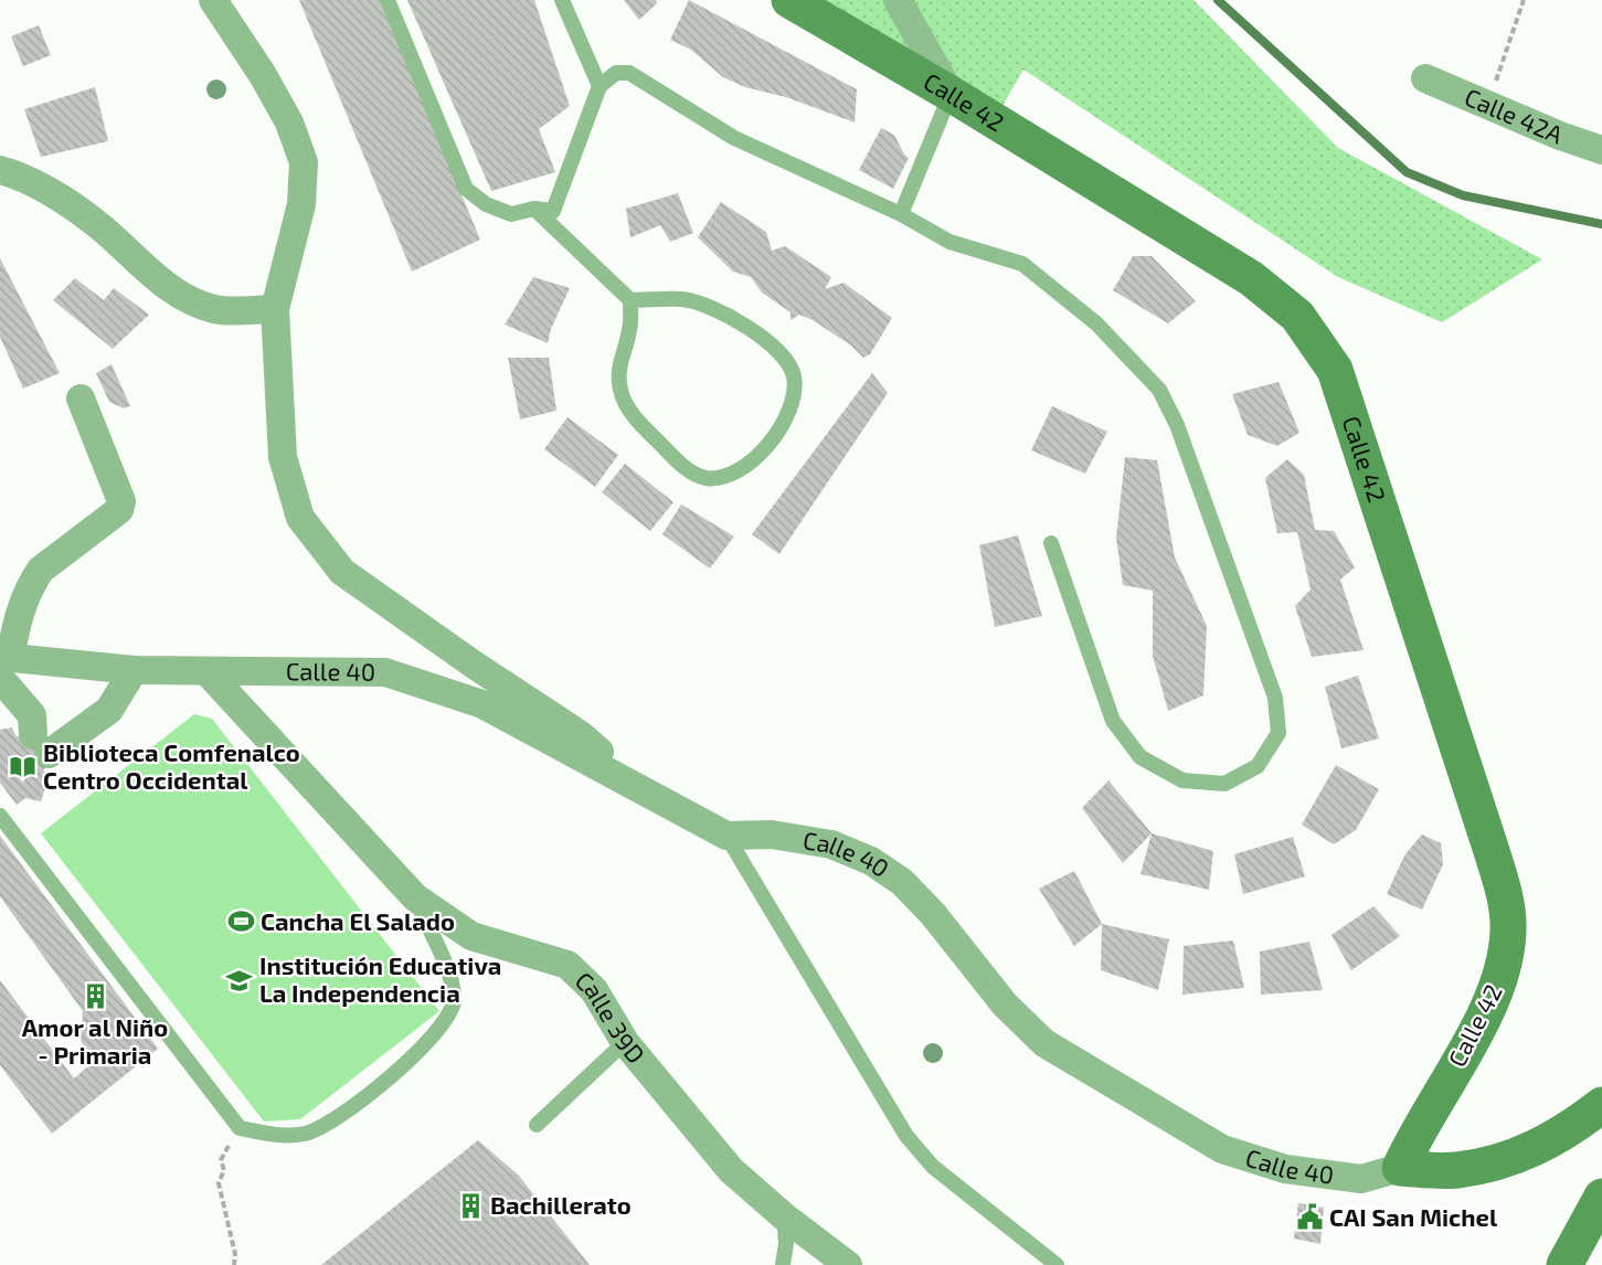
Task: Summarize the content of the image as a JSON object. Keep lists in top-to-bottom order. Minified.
{"streets":{"street":["Calle 42","Calle 42A","Calle 40","Calle 39D"]},"crossings":[["Calle 42","Calle 40"],["Calle 40","Calle 39D"]],"places":{"library":["Biblioteca Comfenalco Centro Occidental"],"sports":["Cancha El Salado"],"school or university":["Institución Educativa La Independencia"],"building":["Amor al Niño - Primaria","Bachillerato"],"public building":["CAI San Michel"]}}
